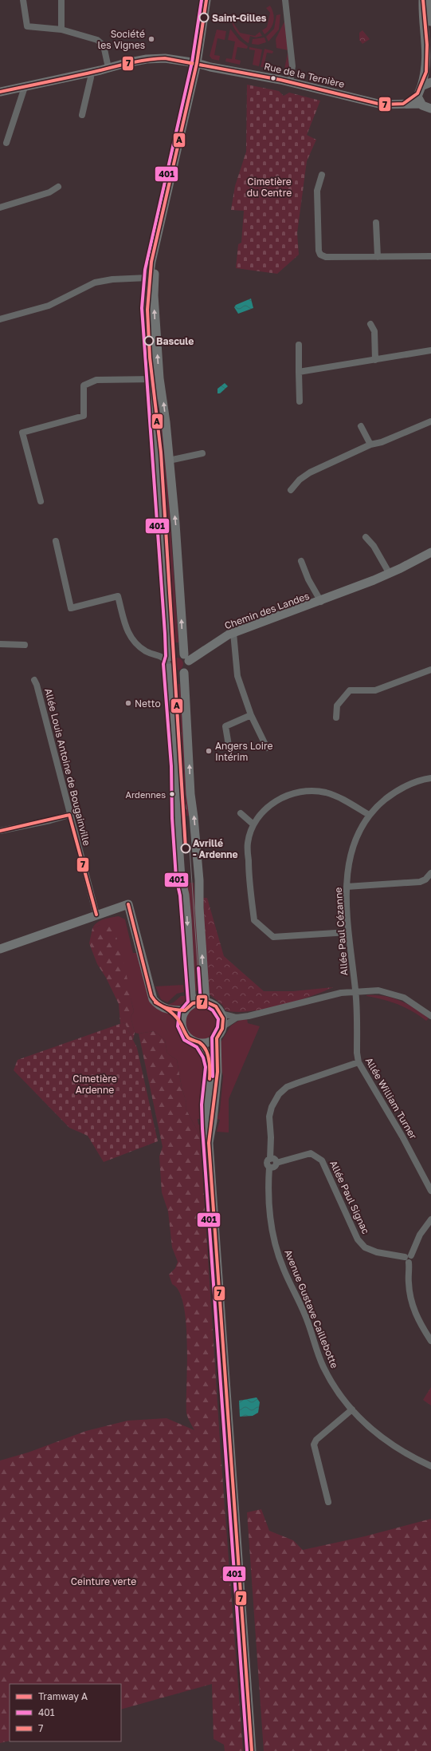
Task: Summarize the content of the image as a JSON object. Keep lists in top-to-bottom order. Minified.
{"streets":{"main road":["Rue de la Ternière","Chemin des Landes"],"street":["Allée Louis Antoine de Bougainville","Allée Paul Cézanne","Allée William Turner","Allée Paul Signac","Avenue Gustave Caillebotte"]},"crossings":[["Allée Paul Cézanne","Allée William Turner"],["Allée Paul Signac","Avenue Gustave Caillebotte"]],"parks":["Cimetière du Centre","Cimetière Ardenne","Ceinture verte"],"places":["Saint-Gilles","Société les Vignes","Bascule","Netto","Angers Loire Intérim","Ardennes","Avrillé - Ardenne"],"lines":["tram line A","transit line 401","transit line 7"],"legend":["Tramway A","401","7"]}
